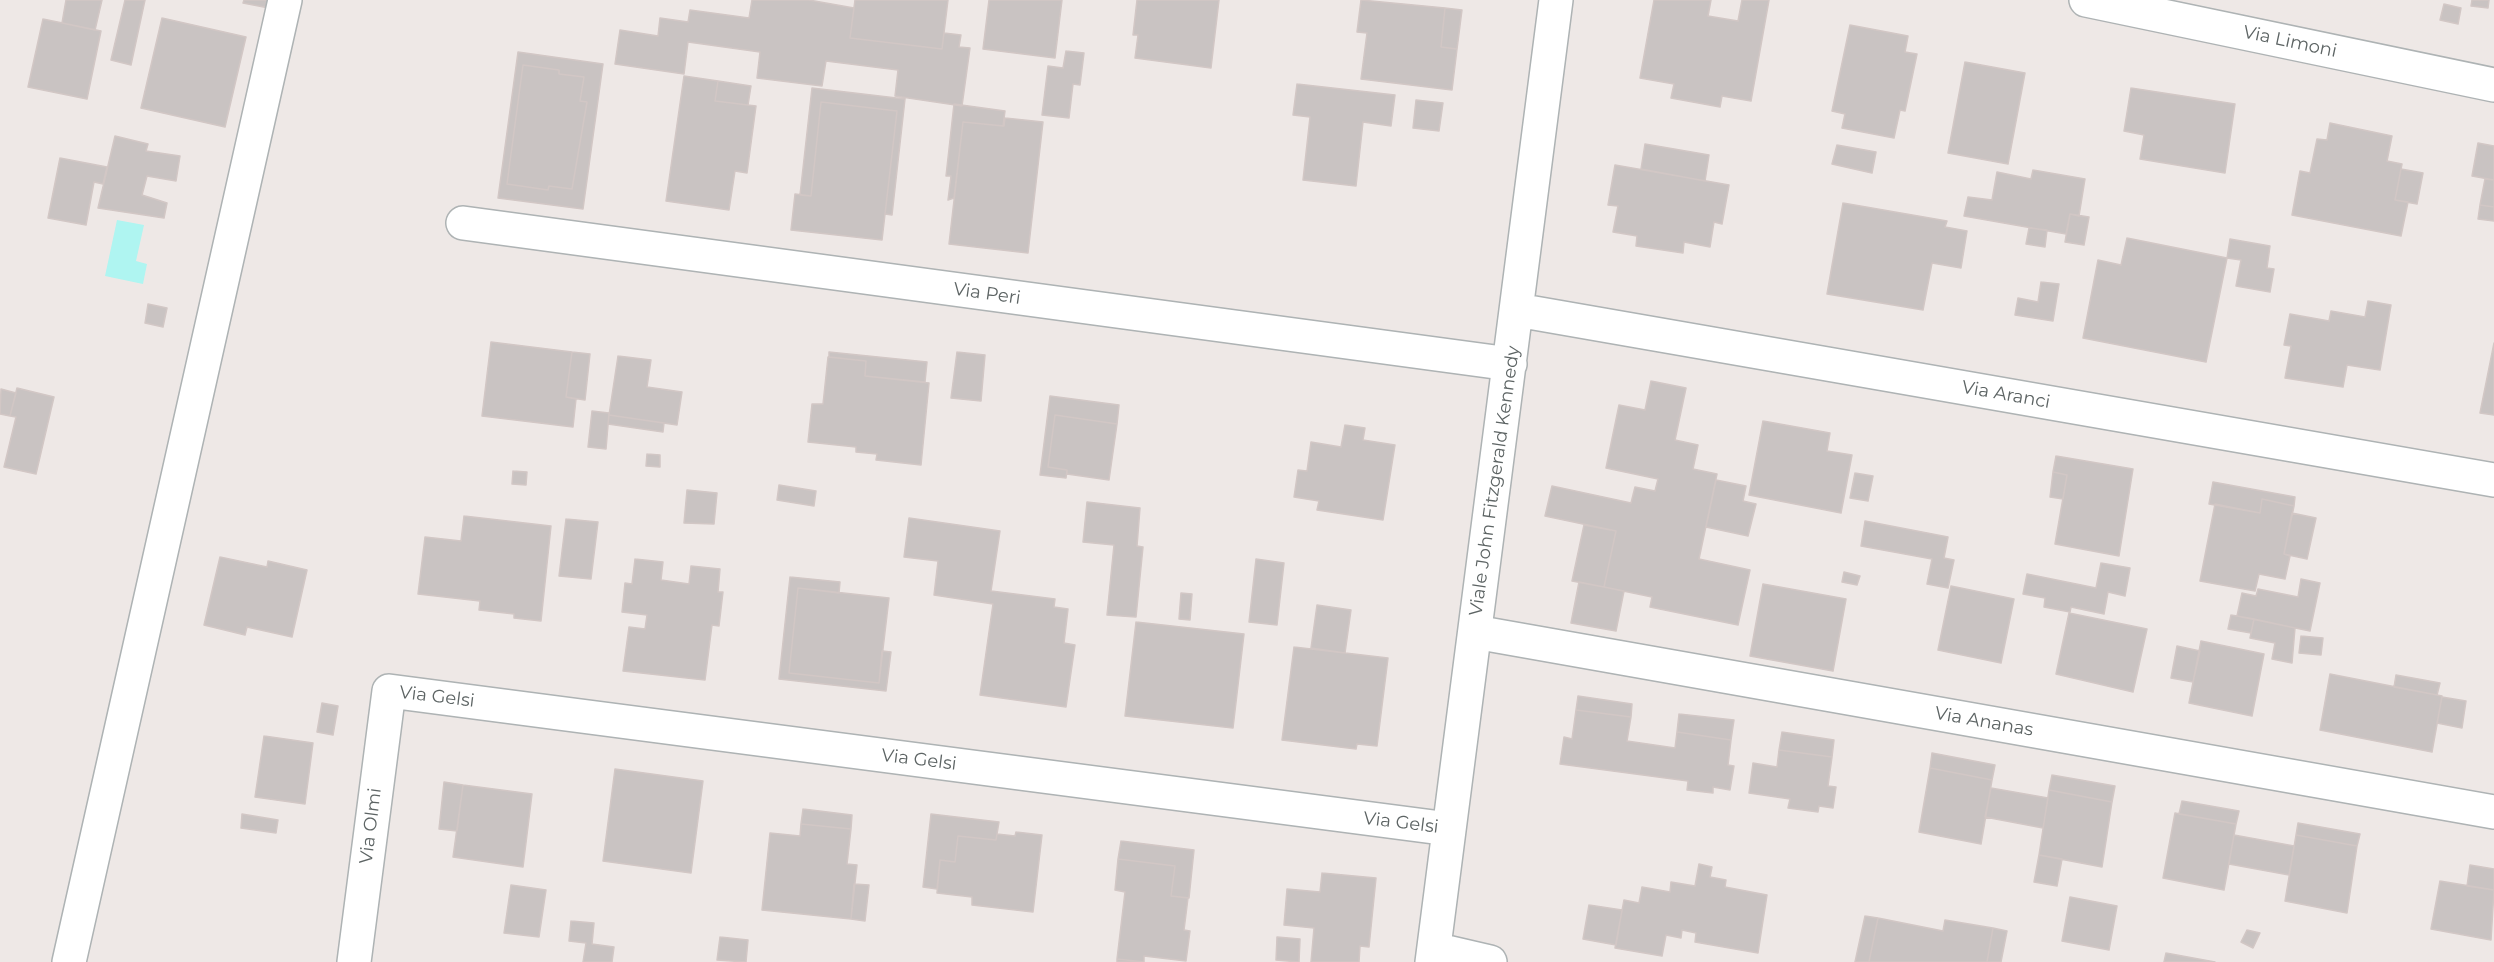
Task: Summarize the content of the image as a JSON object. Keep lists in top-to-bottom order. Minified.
{"streets":{"street":["Via Limoni","Via Peri","Via Aranci","Viale John Fitzgerald Kennedy","Via Gelsi","Via Ananas","Via Olmi"]},"crossings":[["Via Peri","Viale John Fitzgerald Kennedy"],["Via Aranci","Viale John Fitzgerald Kennedy"],["Viale John Fitzgerald Kennedy","Via Gelsi"],["Viale John Fitzgerald Kennedy","Via Ananas"],["Via Gelsi","Via Olmi"]]}
